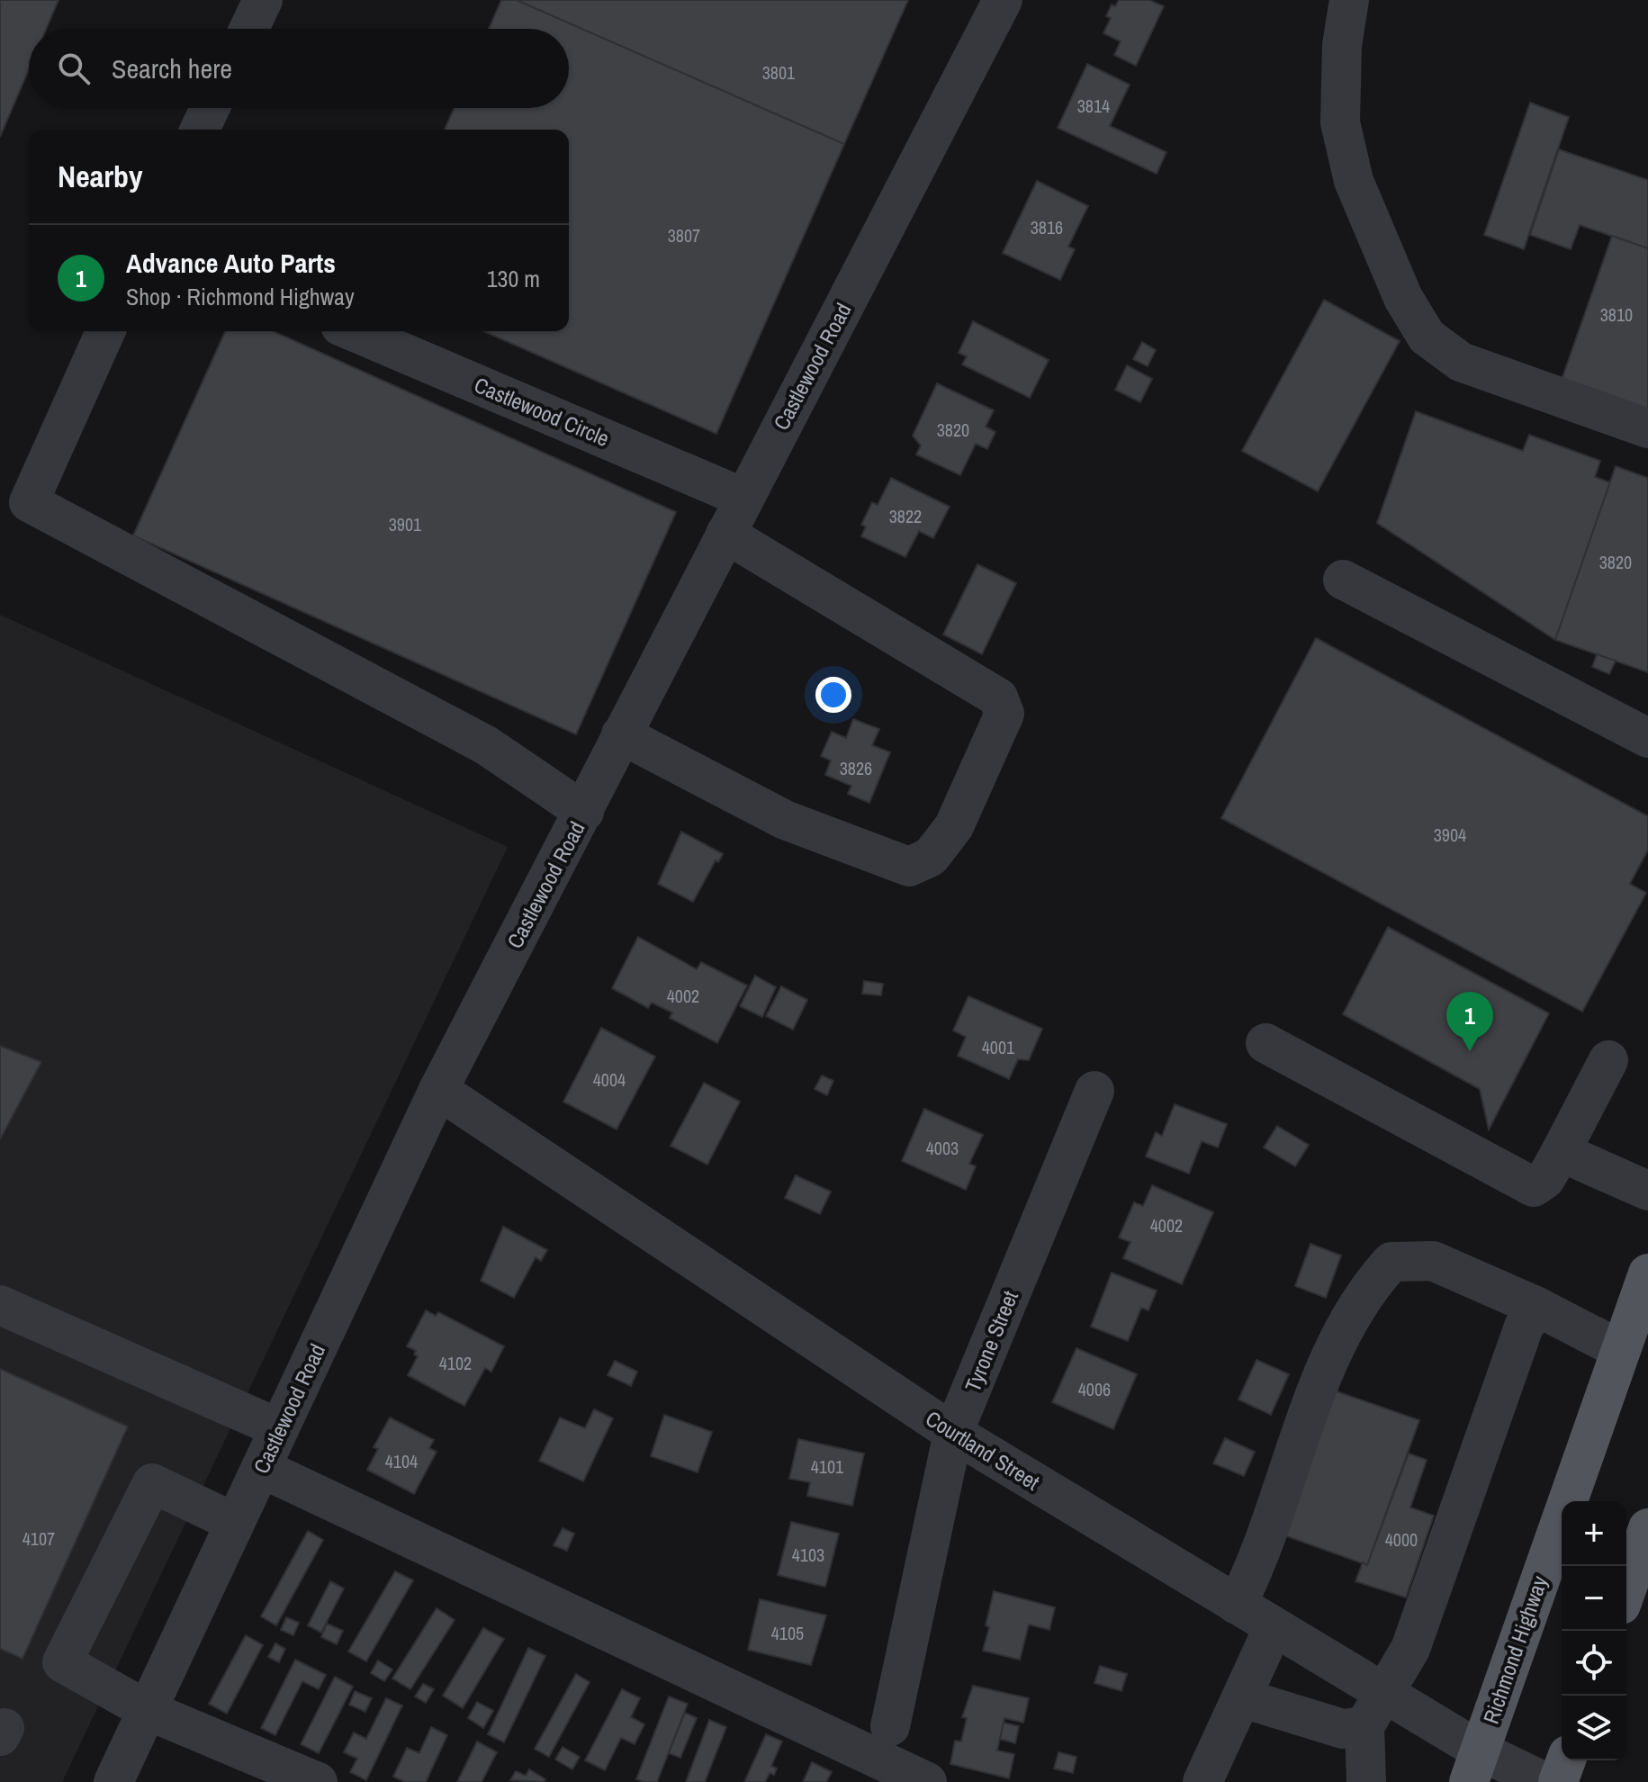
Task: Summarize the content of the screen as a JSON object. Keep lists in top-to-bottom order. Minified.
{"streets":{"main road":["Richmond Highway"],"street":["Castlewood Road","Castlewood Circle","Tyrone Street","Courtland Street"]},"crossings":[["Castlewood Road","Castlewood Circle"],["Castlewood Road","Courtland Street"],["Tyrone Street","Courtland Street"],["Courtland Street","Richmond Highway"]],"house_numbers":["3801","3814","3816","3807","3810","3820","3822","3901","3820","3826","3904","4002","4001","4004","4003","4002","4102","4006","4104","4101","4107","4000","4103","4105"],"page":{"search":"Search here","heading":"Nearby","list":[{"mark":"1","name":"Advance Auto Parts","note":"Shop · Richmond Highway","value":"130 m"}],"pins":"1","map_buttons":["+","−"]}}
